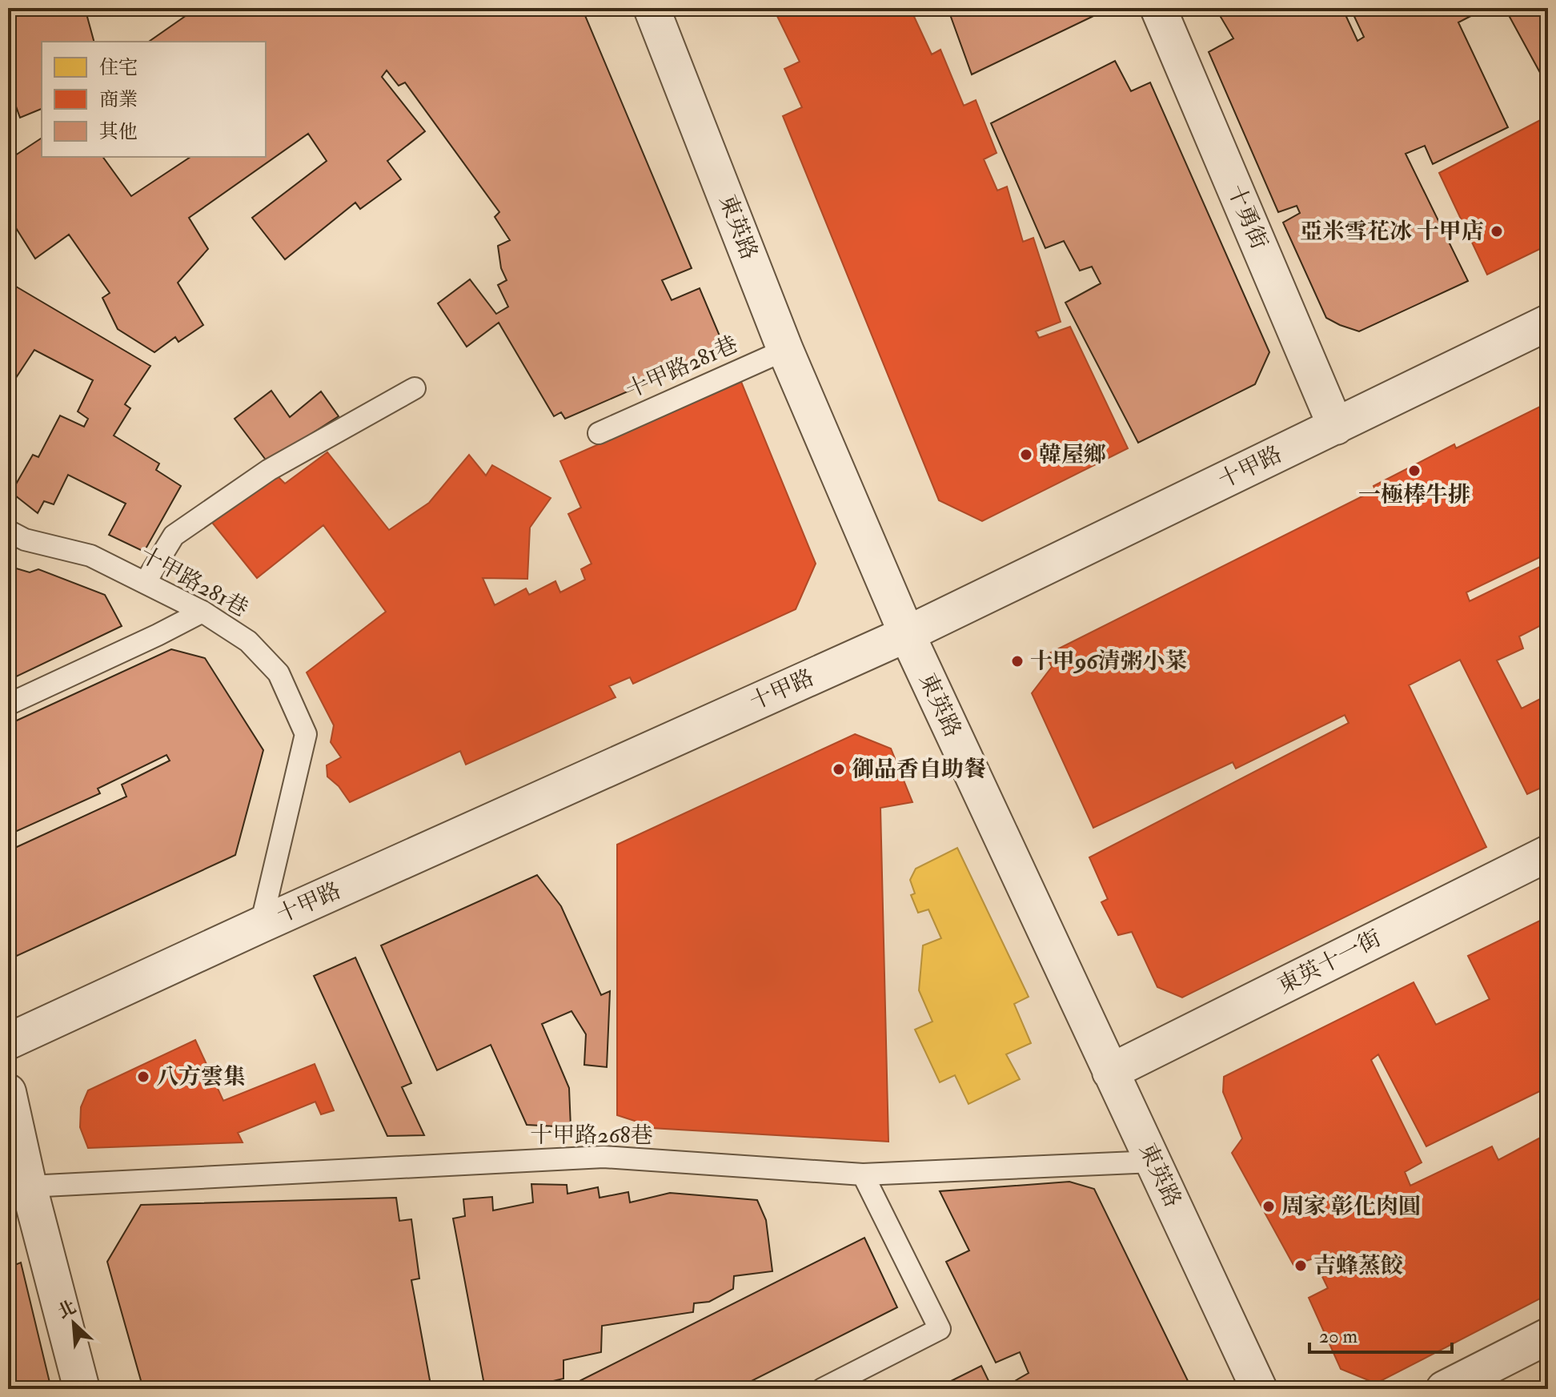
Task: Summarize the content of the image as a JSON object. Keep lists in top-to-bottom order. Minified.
{"streets":{"street":["十勇街","東英路","十甲路","東英十一街"],"lane":["十甲路281巷","十甲路268巷"]},"crossings":[["十勇街","十甲路"],["東英路","十甲路281巷"],["東英路","十甲路"],["東英路","東英十一街"],["東英路","十甲路268巷"],["十甲路281巷","十甲路"]],"places":["亞米雪花冰 十甲店","韓屋鄉","一極棒牛排","十甲96清粥小菜","御品香自助餐","八方雲集","周家 彰化肉圓","吉蜂蒸餃"],"legend":["住宅","商業","其他"],"scale_bar":"20 m","north":"top left"}
